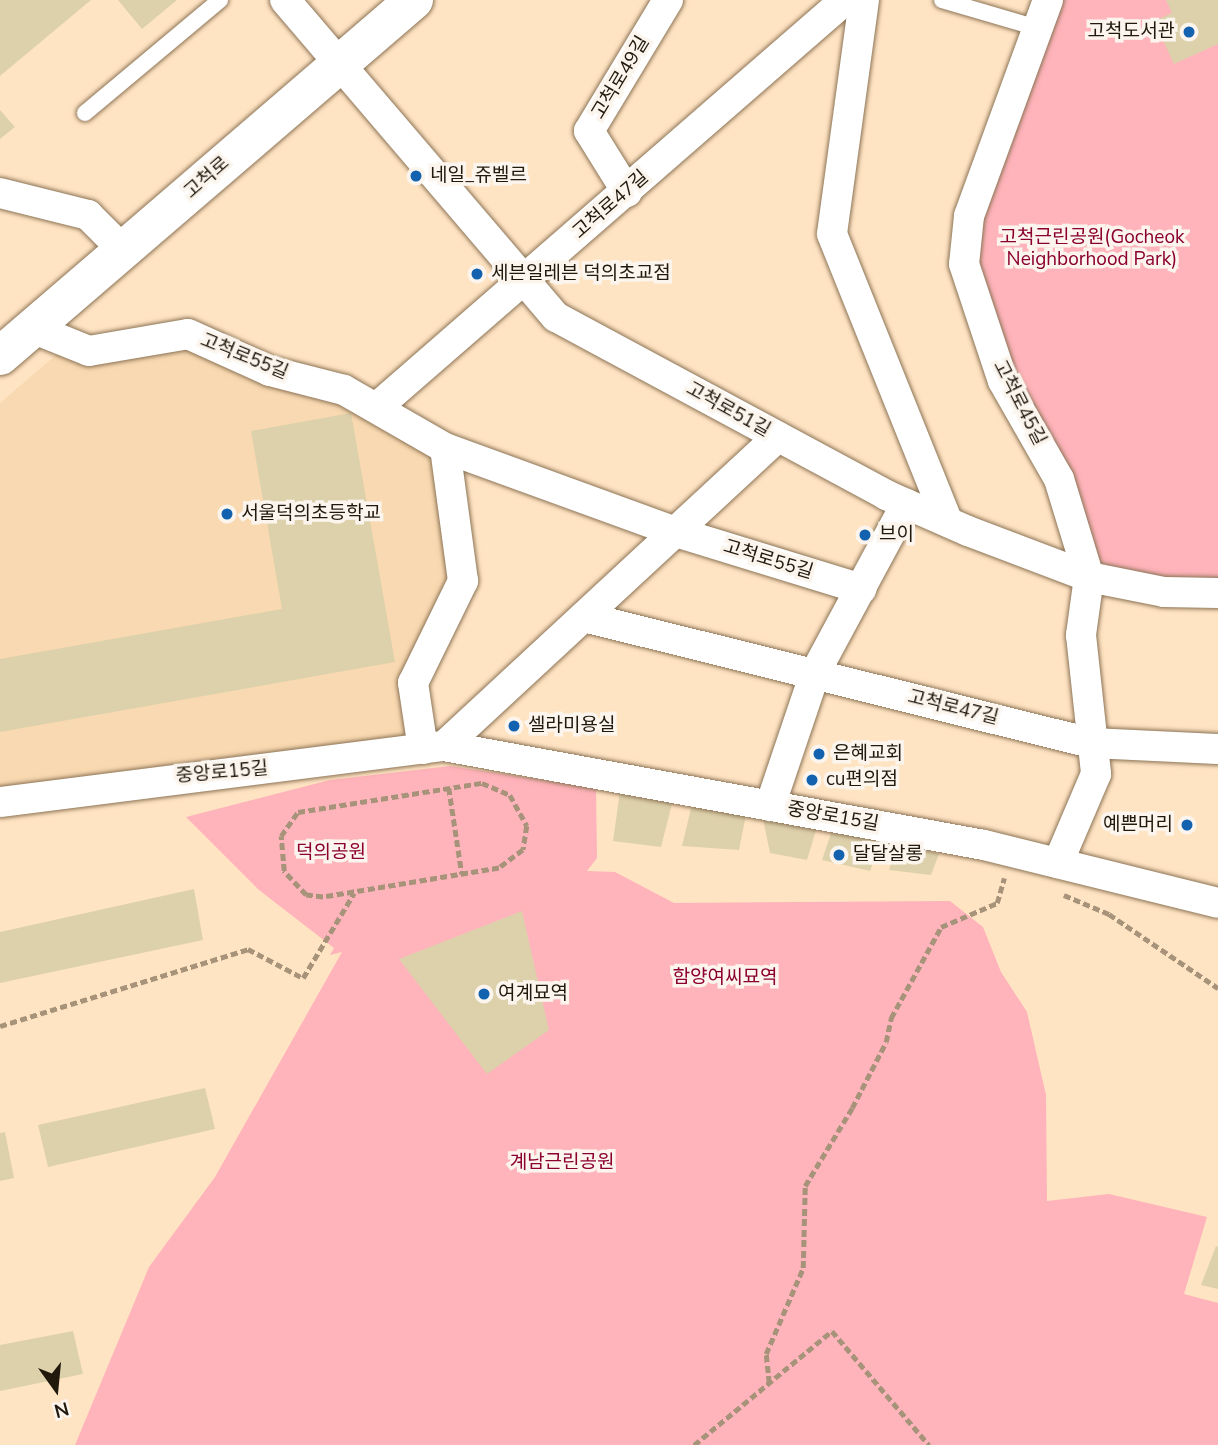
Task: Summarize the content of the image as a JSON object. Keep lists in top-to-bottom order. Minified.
{"streets":{"main road":["고척로"],"street":["고척로49길","고척로47길","고척로55길","고척로45길","고척로51길","중앙로15길"]},"crossings":[["고척로49길","고척로47길"],["고척로","고척로55길"],["고척로","고척로51길"],["고척로47길","고척로55길"],["고척로47길","고척로45길"],["고척로47길","고척로51길"],["고척로45길","고척로51길"],["고척로45길","중앙로15길"]],"parks":["고척근린공원(Gocheok Neighborhood Park)","덕의공원","함양여씨묘역","계남근린공원"],"places":["고척도서관","네일_쥬벨르","세븐일레븐 덕의초교점","서울덕의초등학교","브이","셀라미용실","은혜교회","cu편의점","예쁜머리","달달살롱","여계묘역"],"north":"bottom"}
